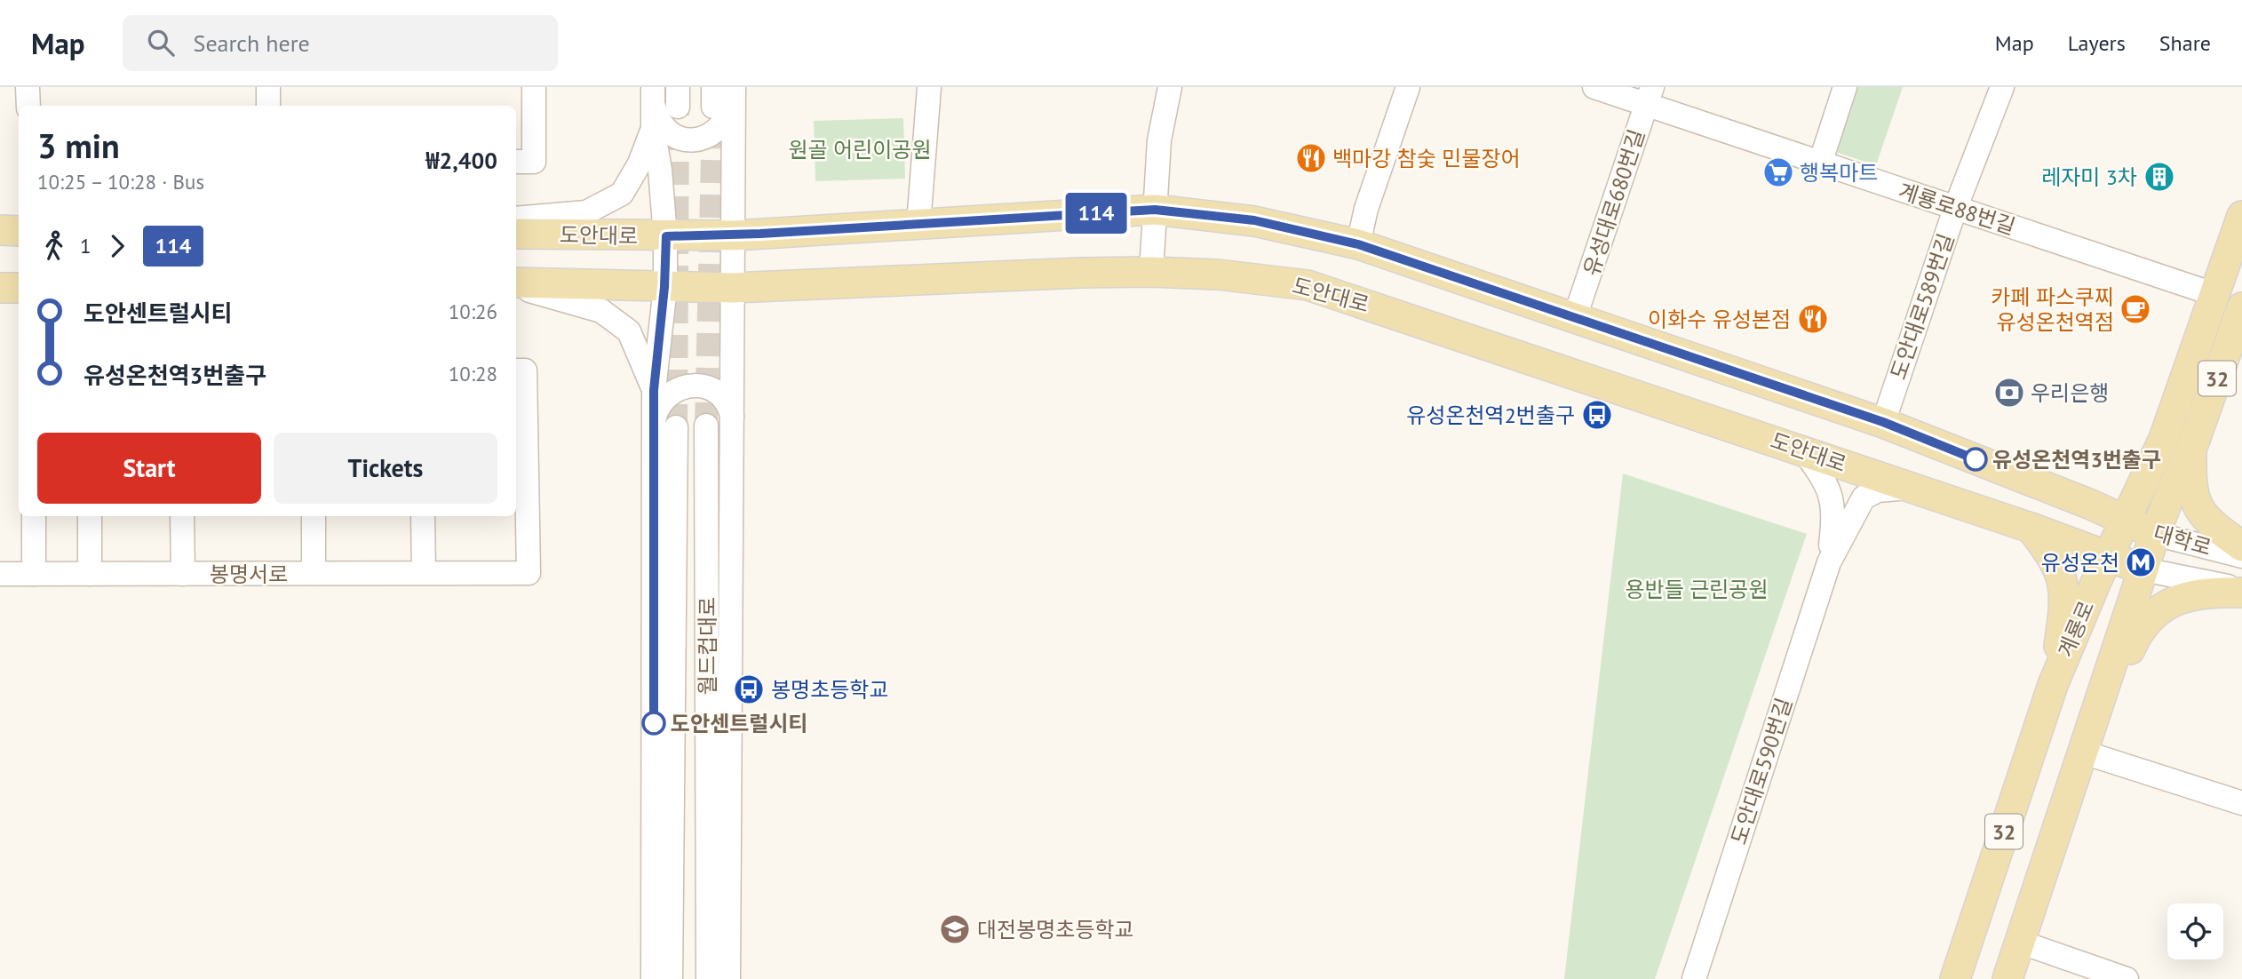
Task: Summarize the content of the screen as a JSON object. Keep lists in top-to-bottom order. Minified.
{"streets":{"main road":["도안대로","32","대학로","계룡로"],"street":["유성대로680번길","계룡로88번길","도안대로589번길","봉명서로","월드컵대로","도안대로590번길"]},"crossings":[["유성대로680번길","계룡로88번길"],["유성대로680번길","도안대로"],["계룡로88번길","도안대로589번길"],["계룡로88번길","계룡로"],["도안대로","도안대로589번길"],["도안대로","대학로"],["도안대로","계룡로"],["대학로","계룡로"]],"parks":["원골 어린이공원","용반들 근린공원"],"places":{"restaurant":["백마강 참숯 민물장어","이화수 유성본점"],"supermarket":["행복마트"],"building":["레자미 3차"],"cafe":["카페 파스쿠찌 유성온천역점"],"bank":["우리은행"],"bus stop":["유성온천역2번출구","봉명초등학교"],"other":["유성온천역3번출구","도안센트럴시티"],"metro station":["유성온천"],"school or university":["대전봉명초등학교"]},"lines":["bus line 114"],"page":{"header":"Map","search":"Search here","nav":["Map","Layers","Share"],"on_map":"114","heading":["3 min","10:25 – 10:28 · Bus","₩2,400"],"legs":["1","114"],"list":[{"name":"도안센트럴시티","value":"10:26"},{"name":"유성온천역3번출구","value":"10:28"}],"buttons":["Start","Tickets"]}}
